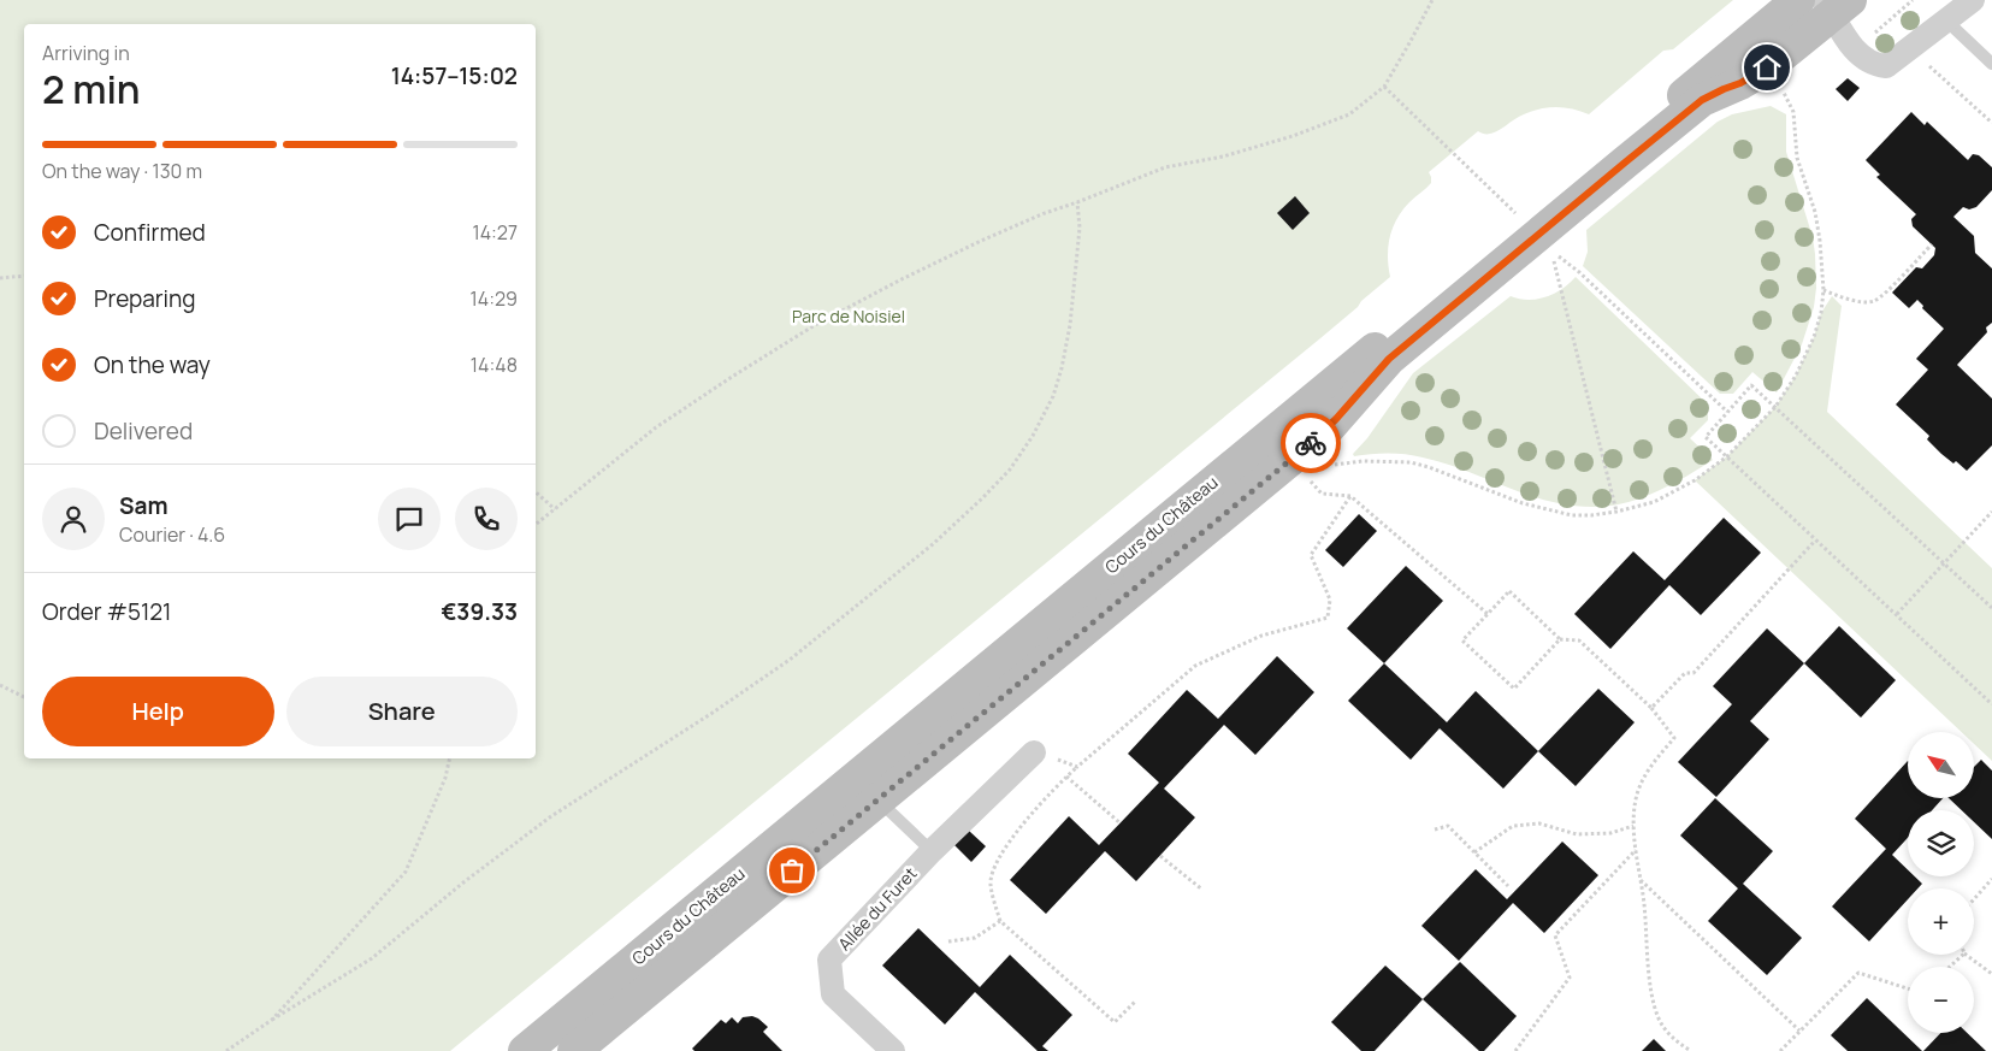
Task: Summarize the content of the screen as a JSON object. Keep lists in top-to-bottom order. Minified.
{"streets":{"main road":["Cours du Château"],"street":["Allée du Furet"]},"parks":["Parc de Noisiel"],"north":"top left","page":{"heading":["2 min","Arriving in","14:57–15:02"],"panel":["Sam","Courier · 4.6","Order #5121","€39.33"],"bar":"On the way · 130 m","list":[["Confirmed","14:27"],["Preparing","14:29"],["On the way","14:48"],"Delivered"],"buttons":["Help","Share"],"map_buttons":["+","−"]}}
